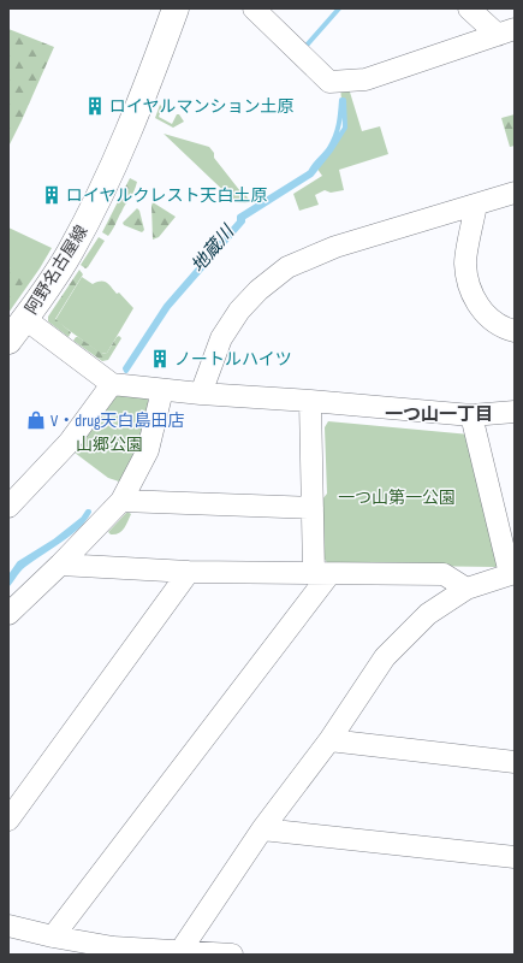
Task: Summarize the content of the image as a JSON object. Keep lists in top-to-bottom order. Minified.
{"streets":{"main road":["阿野名古屋線"]},"districts":["一つ山一丁目"],"water":["地蔵川"],"parks":["山郷公園","一つ山第一公園"],"places":{"building":["ロイヤルマンション土原","ロイヤルクレスト天白土原","ノートルハイツ"],"shop":["V・drug天白島田店"]}}
